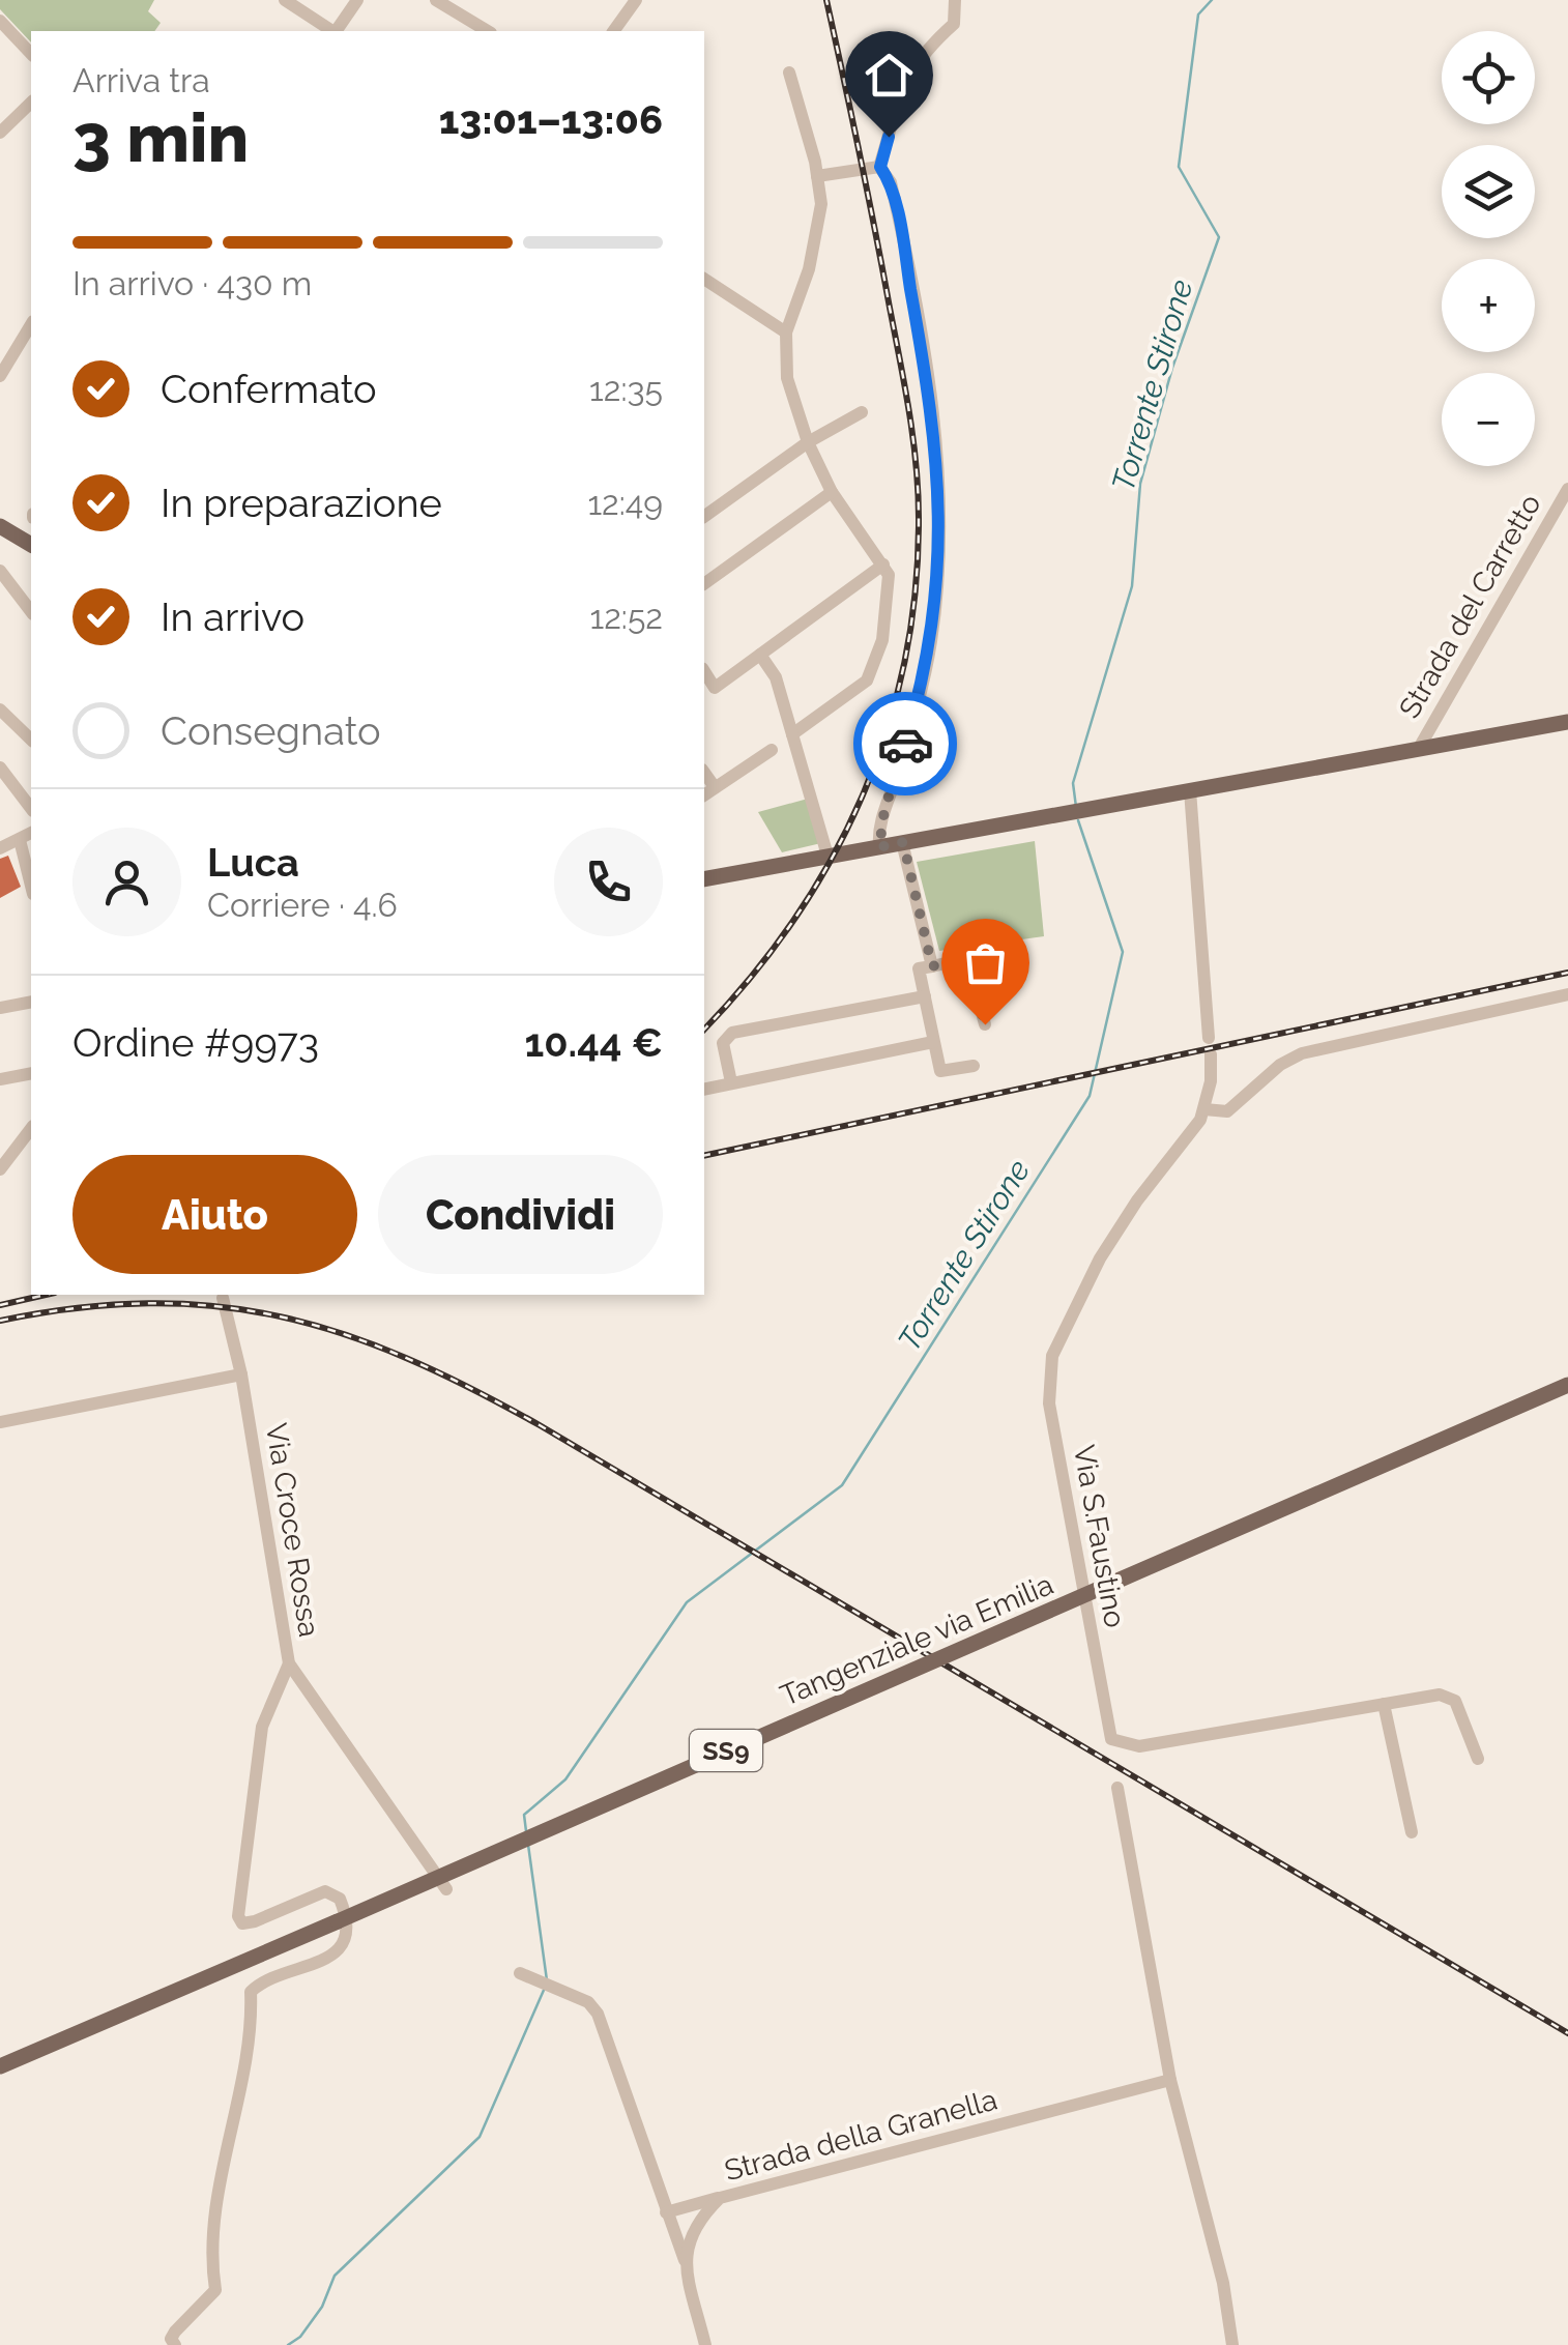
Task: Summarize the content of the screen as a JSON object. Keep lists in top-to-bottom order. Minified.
{"streets":{"main road":["Tangenziale via Emilia","SS9"],"street":["Strada del Carretto","Via Croce Rossa","Via S.Faustino","Strada della Granella"]},"water":["Torrente Stirone"],"page":{"map_buttons":["+","−"],"heading":["3 min","Arriva tra","13:01–13:06"],"panel":["Luca","Corriere · 4.6","Ordine #9973","10.44 €"],"bar":"In arrivo · 430 m","list":[["Confermato","12:35"],["In preparazione","12:49"],["In arrivo","12:52"],"Consegnato"],"buttons":["Aiuto","Condividi"]}}
